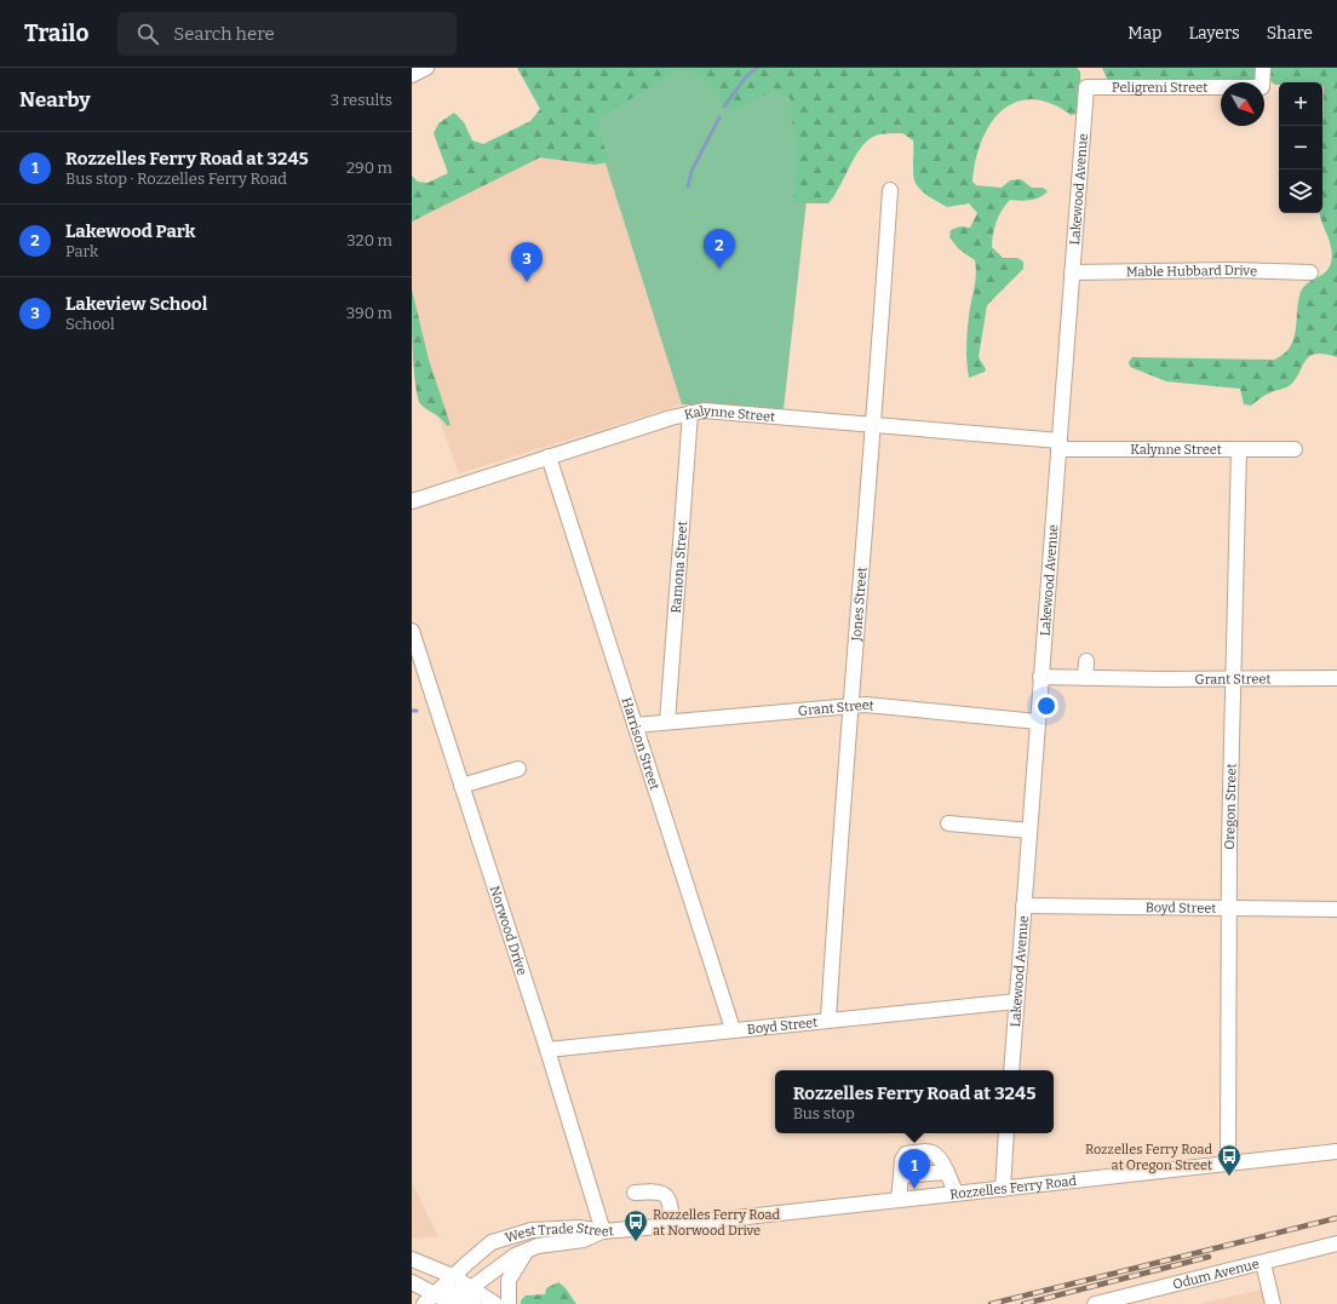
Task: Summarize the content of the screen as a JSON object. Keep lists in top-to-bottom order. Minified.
{"streets":{"street":["Peligreni Street","Lakewood Avenue","Mable Hubbard Drive","Kalynne Street","Ramona Street","Jones Street","Grant Street","Harrison Street","Oregon Street","Boyd Street","Norwood Drive","Rozzelles Ferry Road","West Trade Street","Odum Avenue"]},"crossings":[["Peligreni Street","Lakewood Avenue"],["Lakewood Avenue","Mable Hubbard Drive"],["Lakewood Avenue","Kalynne Street"],["Lakewood Avenue","Grant Street"],["Lakewood Avenue","Boyd Street"],["Kalynne Street","Ramona Street"],["Kalynne Street","Jones Street"],["Kalynne Street","Harrison Street"],["Kalynne Street","Oregon Street"],["Ramona Street","Grant Street"],["Jones Street","Grant Street"],["Jones Street","Boyd Street"],["Grant Street","Harrison Street"],["Grant Street","Oregon Street"],["Harrison Street","Boyd Street"],["Oregon Street","Boyd Street"],["Oregon Street","Rozzelles Ferry Road"],["Boyd Street","Norwood Drive"],["Norwood Drive","Rozzelles Ferry Road"],["Norwood Drive","West Trade Street"],["Rozzelles Ferry Road","West Trade Street"]],"places":{"bus stop":["Rozzelles Ferry Road at Oregon Street","Rozzelles Ferry Road at Norwood Drive"]},"north":"bottom right","page":{"header":"Trailo","search":"Search here","nav":["Map","Layers","Share"],"heading":["Nearby","3 results"],"map_buttons":["+","−"],"list":[{"mark":"1","name":"Rozzelles Ferry Road at 3245","note":"Bus stop · Rozzelles Ferry Road","value":"290 m"},{"mark":"2","name":"Lakewood Park","note":"Park","value":"320 m"},{"mark":"3","name":"Lakeview School","note":"School","value":"390 m"}],"pins":["2","3","1"],"popup":["Rozzelles Ferry Road at 3245","Bus stop"]}}
